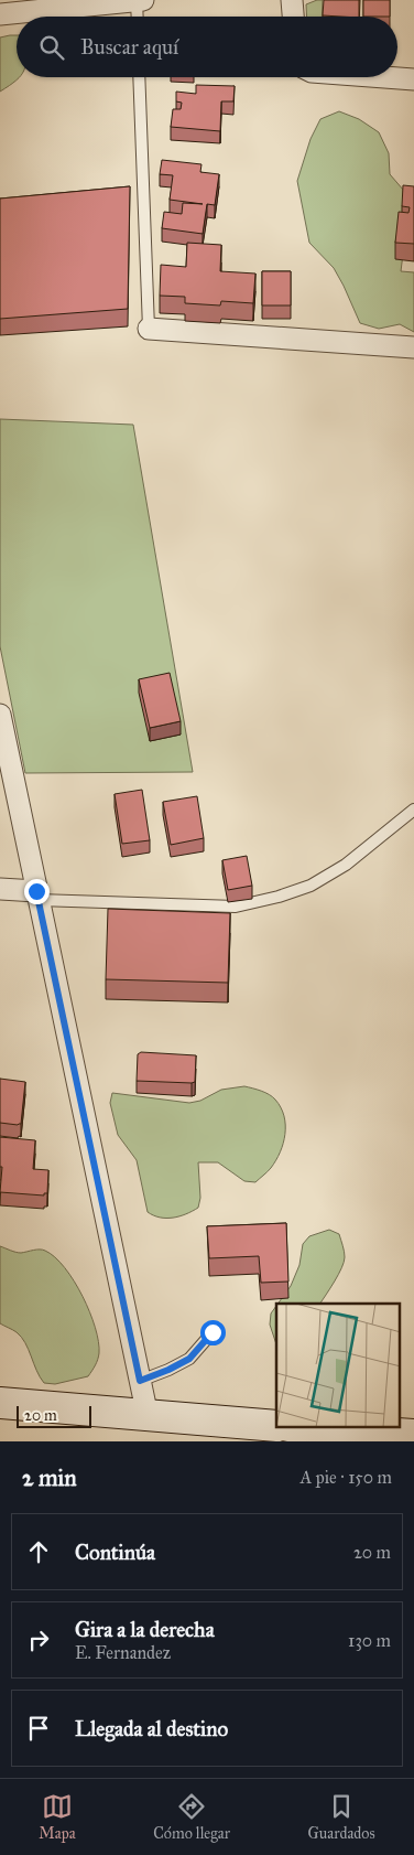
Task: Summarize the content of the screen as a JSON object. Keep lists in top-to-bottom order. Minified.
{"scale_bar":"20 m","page":{"search":"Buscar aquí","scale":"20 m","heading":["2 min","A pie · 150 m"],"list":[["Continúa","20 m"],["Gira a la derecha","E. Fernandez","130 m"],"Llegada al destino"],"nav":["Mapa","Cómo llegar","Guardados"]}}
